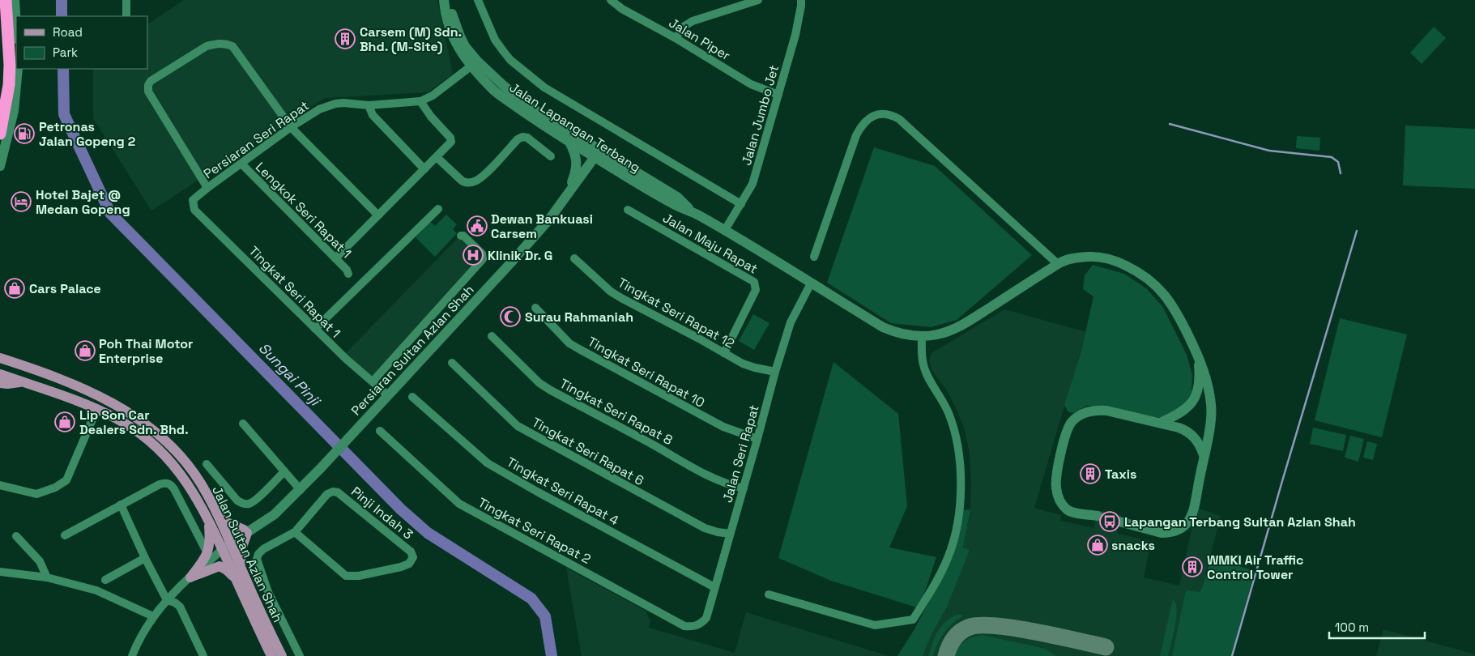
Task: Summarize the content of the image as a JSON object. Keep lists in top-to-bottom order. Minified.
{"streets":{"main road":["Jalan Sultan Azlan Shah"],"street":["Jalan Piper","Jalan Jumbo Jet","Jalan Lapangan Terbang","Persiaran Seri Rapat","Lengkok Seri Rapat 1","Jalan Maju Rapat","Tingkat Seri Rapat 1","Tingkat Seri Rapat 12","Persiaran Sultan Azlan Shah","Tingkat Seri Rapat 10","Tingkat Seri Rapat 8","Tingkat Seri Rapat 6","Jalan Seri Rapat","Tingkat Seri Rapat 4","Pinji Indah 3","Tingkat Seri Rapat 2"]},"crossings":[["Jalan Piper","Jalan Jumbo Jet"],["Jalan Jumbo Jet","Jalan Lapangan Terbang"],["Jalan Lapangan Terbang","Persiaran Seri Rapat"],["Jalan Lapangan Terbang","Persiaran Sultan Azlan Shah"],["Jalan Lapangan Terbang","Jalan Seri Rapat"],["Persiaran Seri Rapat","Lengkok Seri Rapat 1"],["Persiaran Seri Rapat","Tingkat Seri Rapat 1"],["Jalan Maju Rapat","Tingkat Seri Rapat 12"],["Tingkat Seri Rapat 1","Persiaran Sultan Azlan Shah"],["Tingkat Seri Rapat 12","Jalan Seri Rapat"],["Persiaran Sultan Azlan Shah","Jalan Sultan Azlan Shah"],["Tingkat Seri Rapat 10","Jalan Seri Rapat"],["Tingkat Seri Rapat 8","Jalan Seri Rapat"],["Tingkat Seri Rapat 6","Jalan Seri Rapat"],["Jalan Seri Rapat","Tingkat Seri Rapat 4"],["Jalan Seri Rapat","Tingkat Seri Rapat 2"]],"water":["Sungai Pinji"],"places":{"building":["Carsem (M) Sdn. Bhd. (M-Site)","Taxis","WMKI Air Traffic Control Tower"],"fuel station":["Petronas Jalan Gopeng 2"],"hotel":["Hotel Bajet @ Medan Gopeng"],"public building":["Dewan Bankuasi Carsem"],"hospital":["Klinik Dr. G"],"shop":["Cars Palace","Poh Thai Motor Enterprise","Lip Son Car Dealers Sdn. Bhd.","snacks"],"mosque":["Surau Rahmaniah"],"bus stop":["Lapangan Terbang Sultan Azlan Shah"]},"legend":["Road","Park"],"scale_bar":"100 m"}
